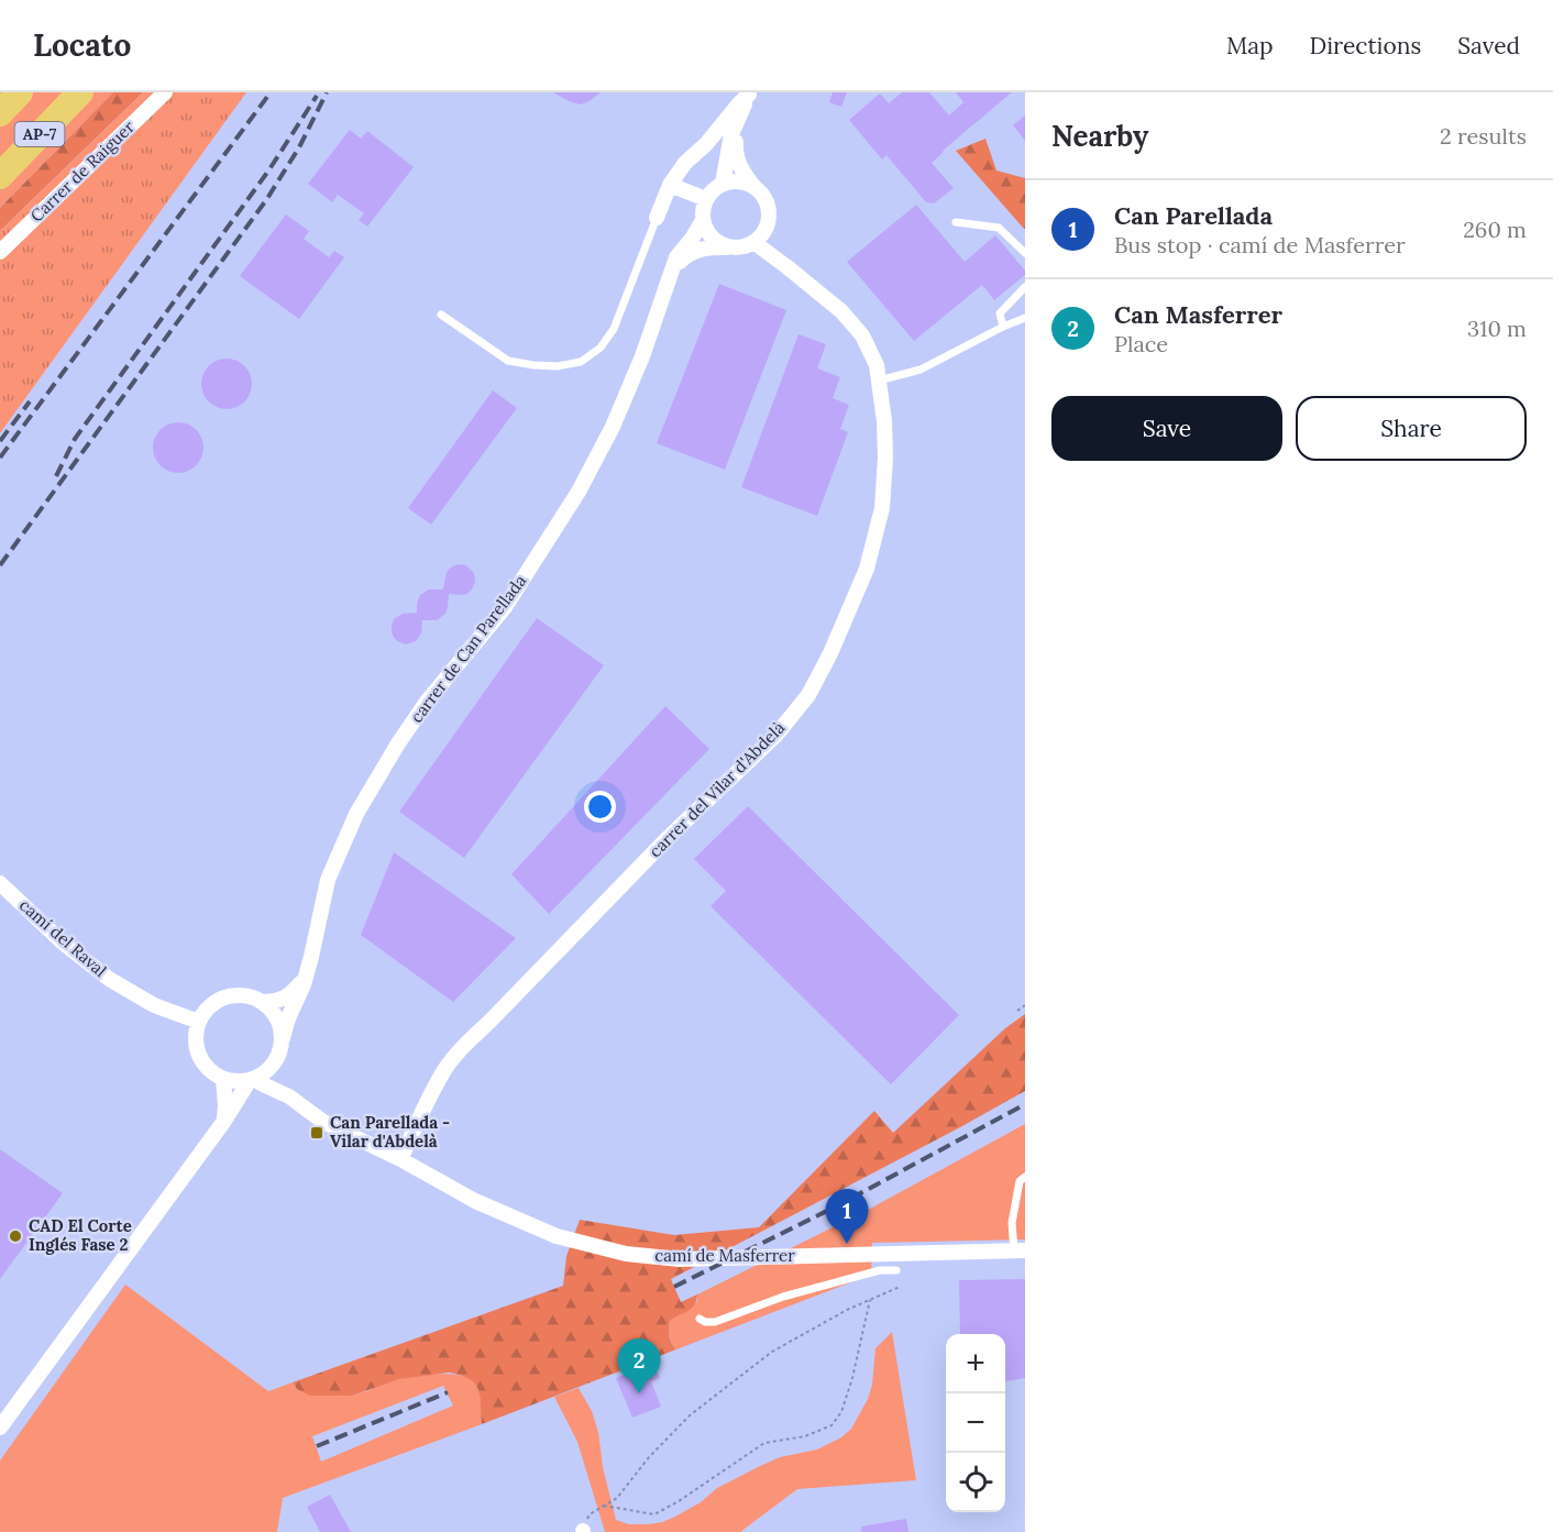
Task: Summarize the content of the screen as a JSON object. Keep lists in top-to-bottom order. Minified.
{"streets":{"highway":["AP-7"],"street":["Carrer de Raiguer","carrer de Can Parellada","carrer del Vilar d'Abdelà","camí del Raval","camí de Masferrer"]},"crossings":[["carrer de Can Parellada","carrer del Vilar d'Abdelà"],["carrer de Can Parellada","camí del Raval"],["carrer de Can Parellada","camí de Masferrer"],["carrer del Vilar d'Abdelà","camí de Masferrer"],["camí del Raval","camí de Masferrer"]],"places":{"transit":["Can Parellada - Vilar d'Abdelà"],"other":["CAD El Corte Inglés Fase 2"]},"page":{"header":"Locato","nav":["Map","Directions","Saved"],"heading":["Nearby","2 results"],"list":[{"mark":"1","name":"Can Parellada","note":"Bus stop · camí de Masferrer","value":"260 m"},{"mark":"2","name":"Can Masferrer","note":"Place","value":"310 m"}],"buttons":["Save","Share"],"pins":["1","2"],"map_buttons":["+","−"]}}
